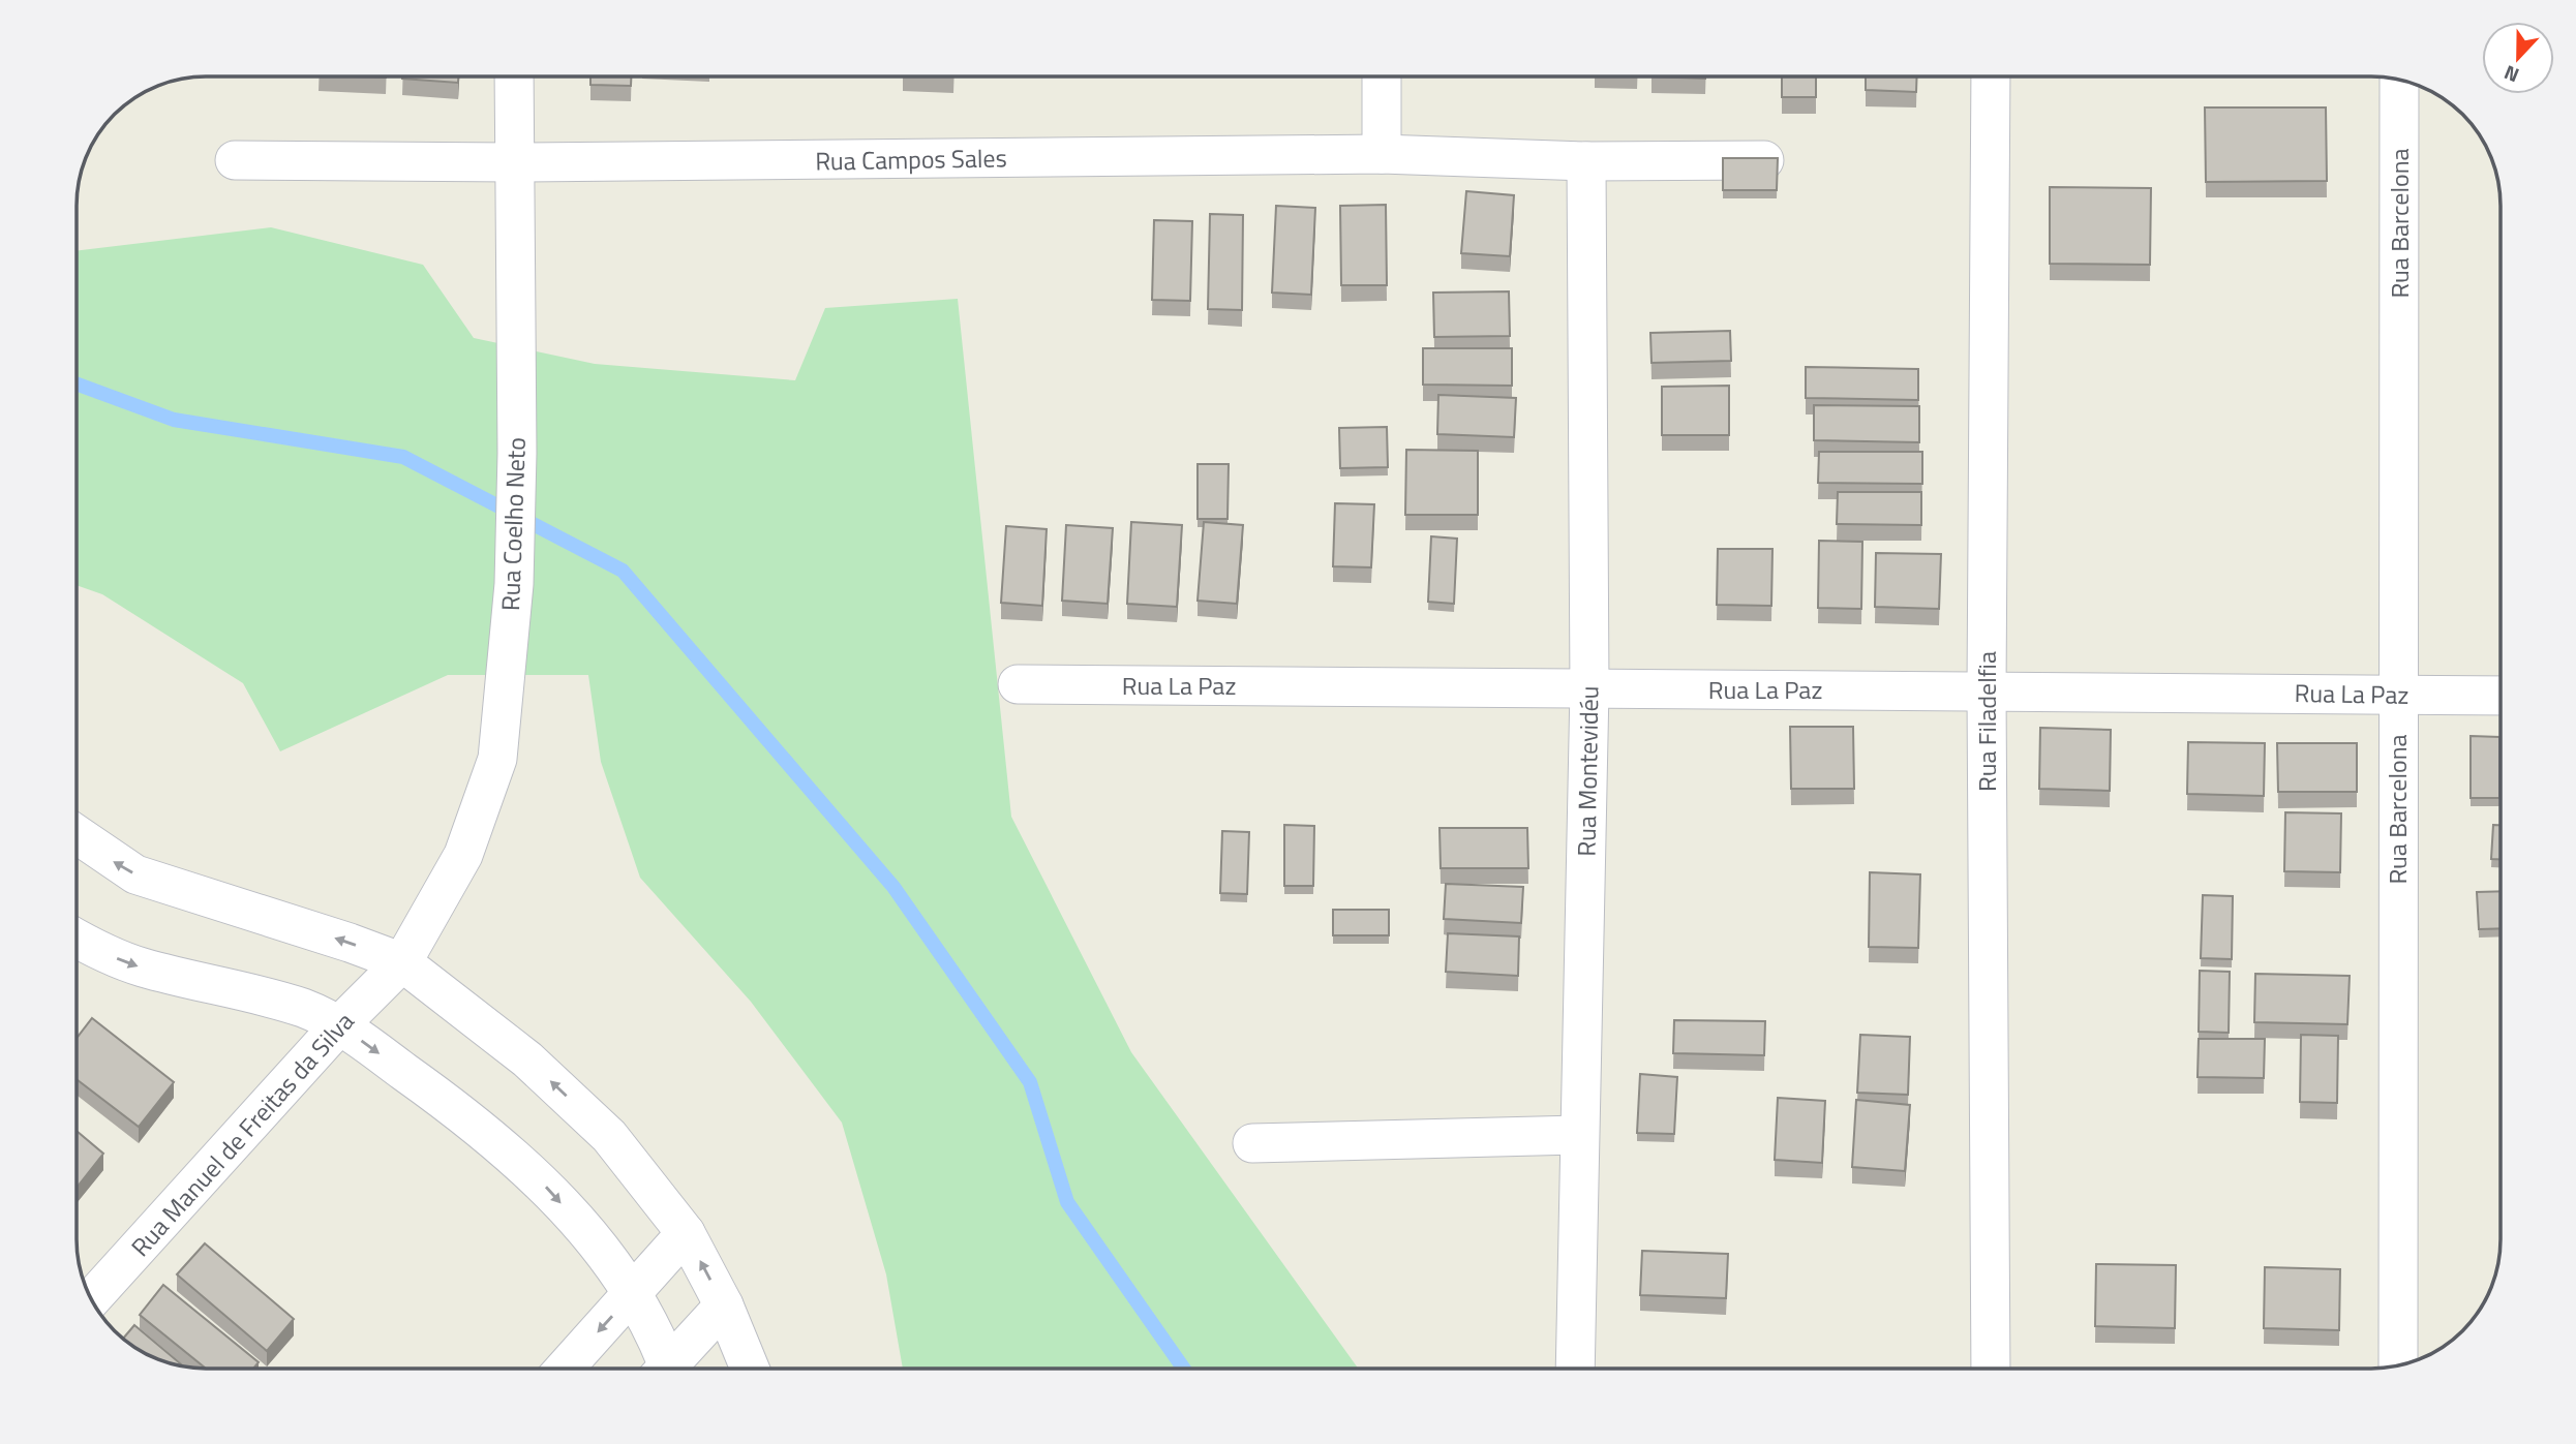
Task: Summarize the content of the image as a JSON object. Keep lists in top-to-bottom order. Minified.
{"streets":{"street":["Rua Campos Sales","Rua Barcelona","Rua Coelho Neto","Rua La Paz","Rua Filadelfia","Rua Montevidéu","Rua Manuel de Freitas da Silva"]},"crossings":[["Rua Campos Sales","Rua Coelho Neto"],["Rua Campos Sales","Rua Montevidéu"],["Rua Barcelona","Rua La Paz"],["Rua Coelho Neto","Rua Manuel de Freitas da Silva"],["Rua La Paz","Rua Filadelfia"],["Rua La Paz","Rua Montevidéu"]],"north":"bottom"}
